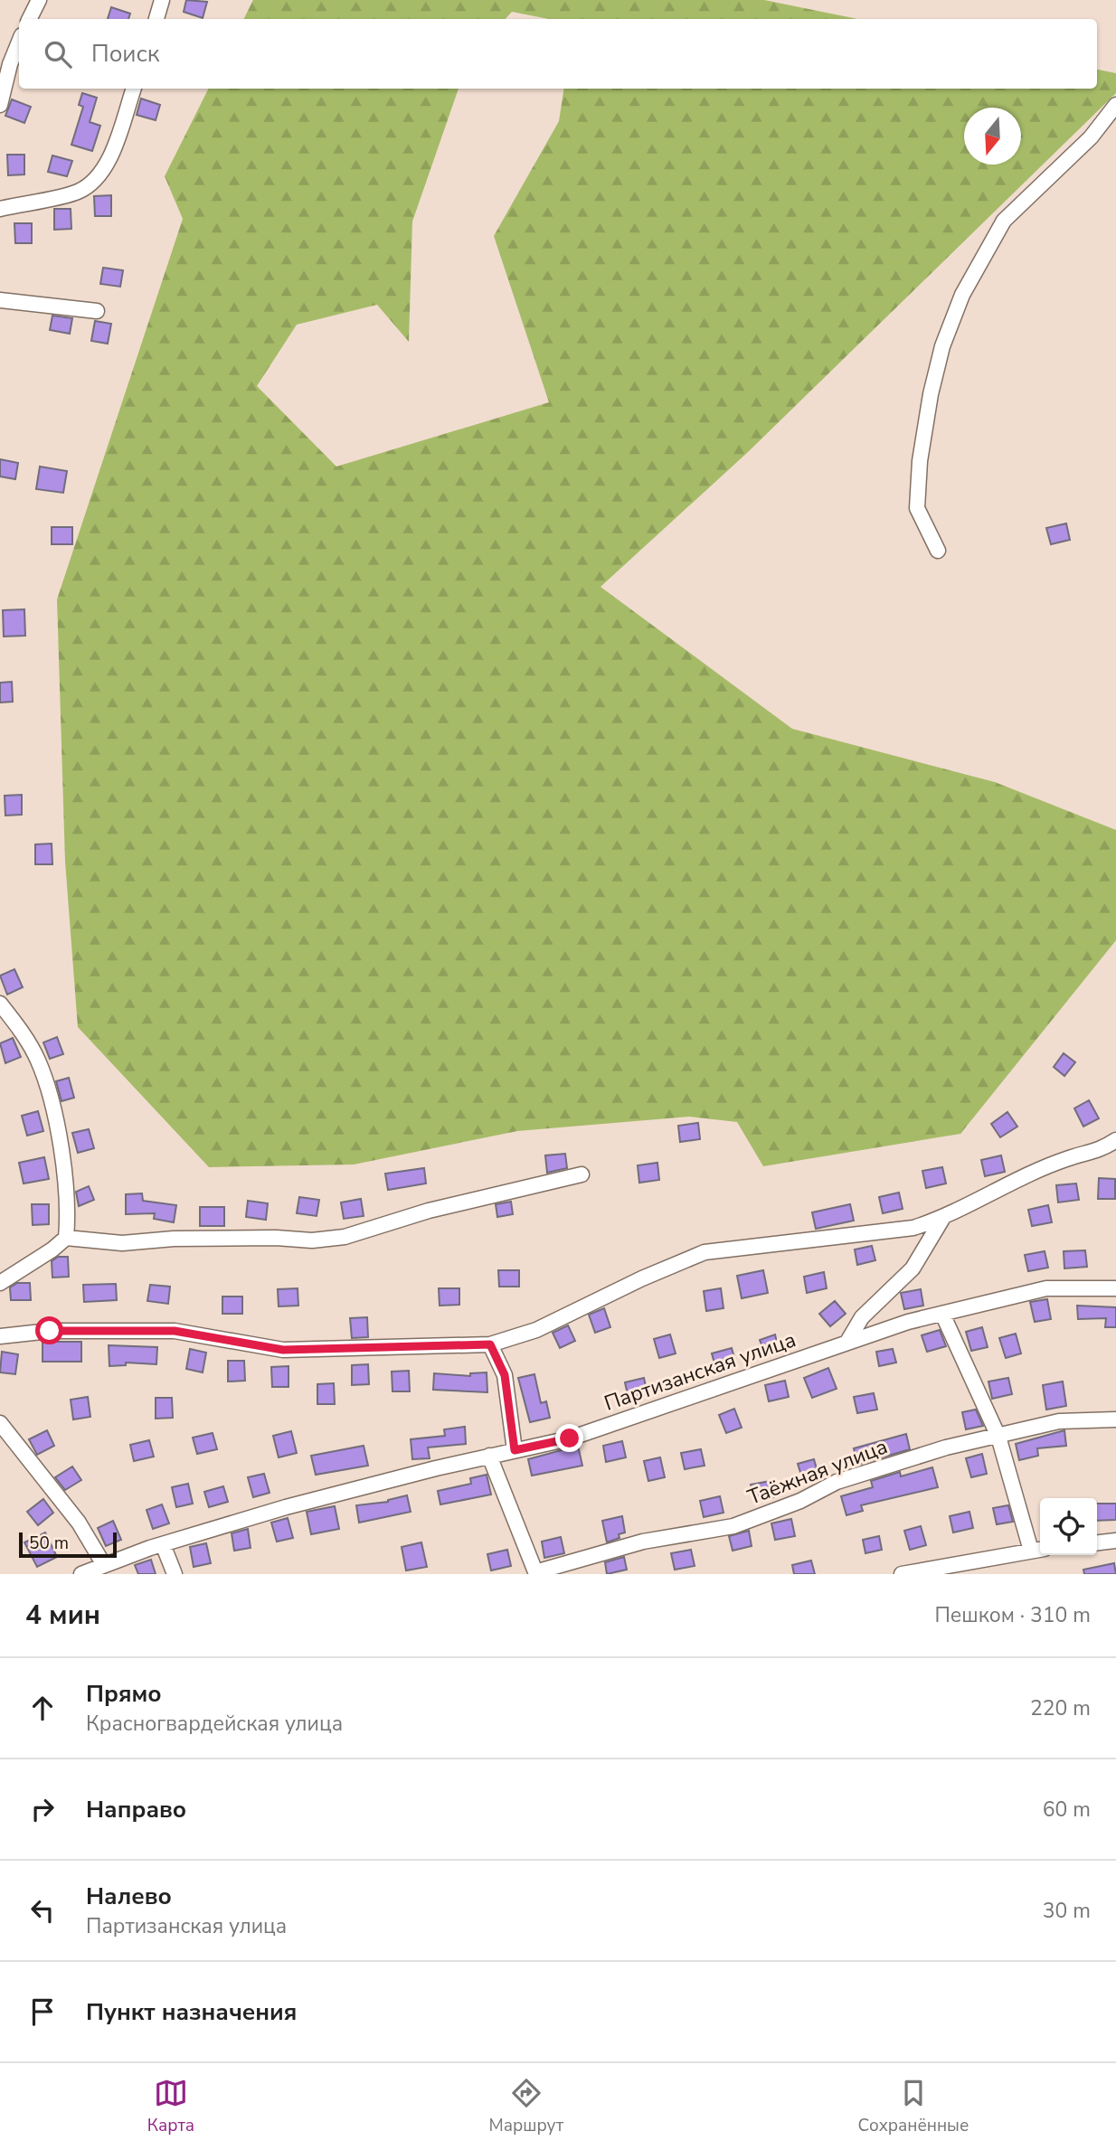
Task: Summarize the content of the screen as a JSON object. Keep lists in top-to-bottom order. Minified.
{"streets":{"street":["Партизанская улица","Таёжная улица"]},"scale_bar":"50 m","north":"bottom","page":{"search":"Поиск","scale":"50 m","heading":["4 мин","Пешком · 310 m"],"list":[["Прямо","Красногвардейская улица","220 m"],["Направо","60 m"],["Налево","Партизанская улица","30 m"],"Пункт назначения"],"nav":["Карта","Маршрут","Сохранённые"]}}
